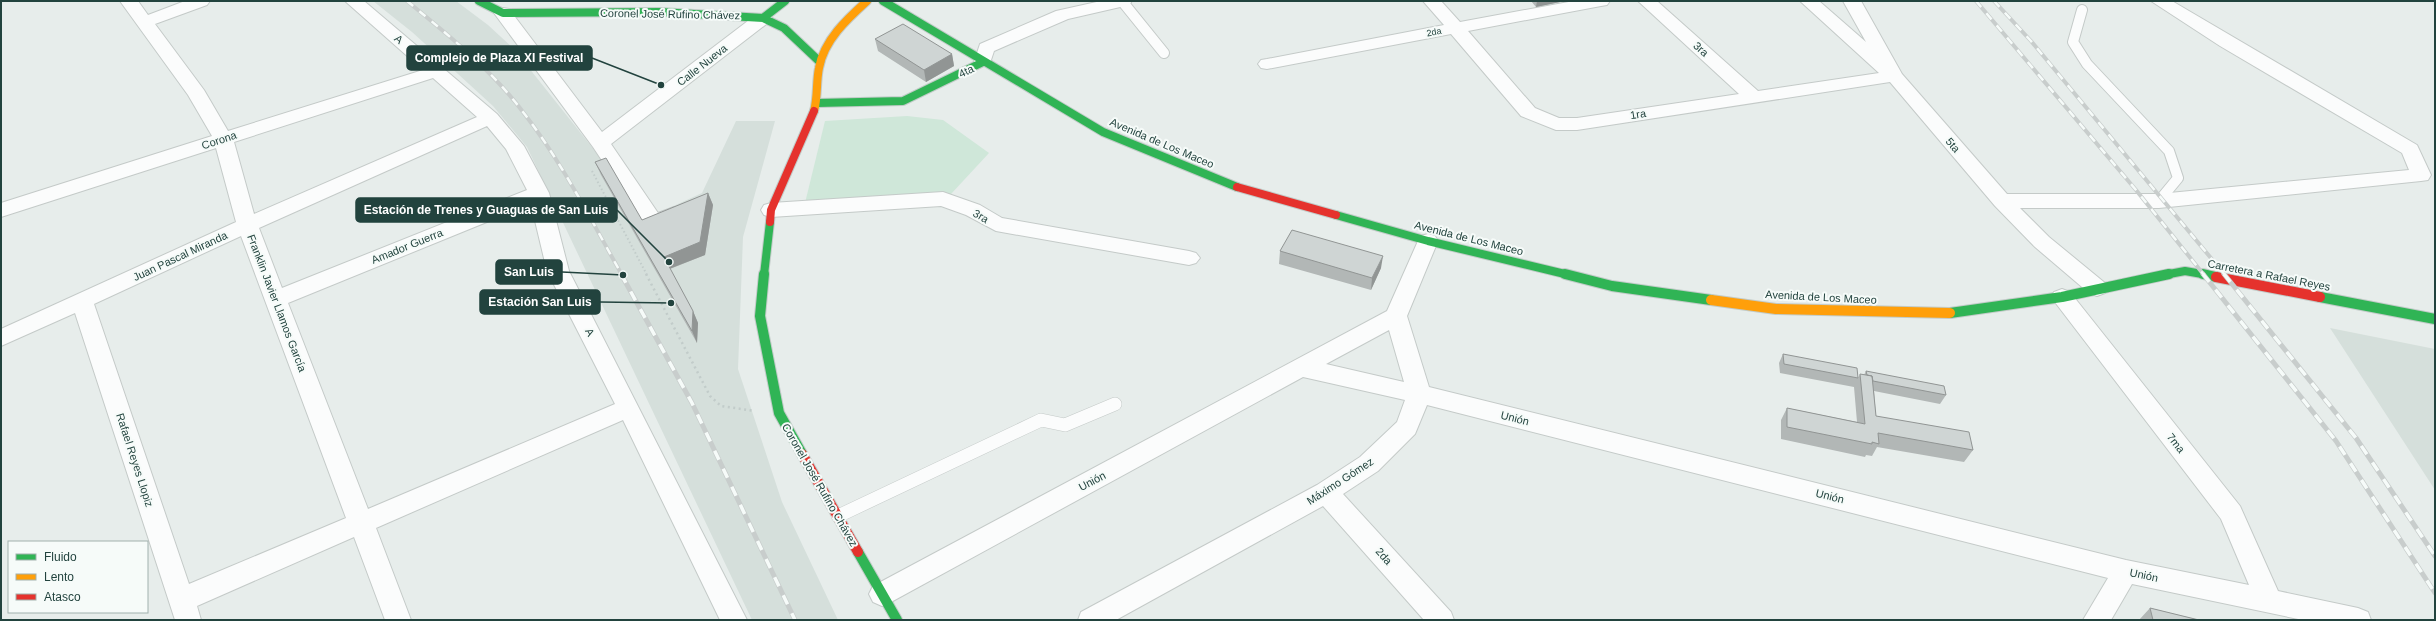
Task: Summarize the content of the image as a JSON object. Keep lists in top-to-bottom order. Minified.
{"streets":{"street":["Coronel José Rufino Chávez","2da","A","3ra","Calle Nueva","4ta","1ra","Corona","Avenida de Los Maceo","5ta","Amador Guerra","Juan Pascal Miranda","Carretera a Rafael Reyes","Franklin Javier Llamos García","Unión","7ma","Rafael Reyes Llopiz","Máximo Gómez"]},"crossings":[["Coronel José Rufino Chávez","3ra"],["Coronel José Rufino Chávez","Calle Nueva"],["Coronel José Rufino Chávez","4ta"],["Coronel José Rufino Chávez","Unión"],["2da","1ra"],["2da","Máximo Gómez"],["A","Corona"],["A","Amador Guerra"],["A","Juan Pascal Miranda"],["3ra","1ra"],["4ta","Avenida de Los Maceo"],["1ra","5ta"],["Corona","Franklin Javier Llamos García"],["Avenida de Los Maceo","5ta"],["Avenida de Los Maceo","Carretera a Rafael Reyes"],["Avenida de Los Maceo","7ma"],["5ta","Carretera a Rafael Reyes"],["Amador Guerra","Franklin Javier Llamos García"],["Juan Pascal Miranda","Franklin Javier Llamos García"],["Juan Pascal Miranda","Rafael Reyes Llopiz"],["Unión","7ma"],["Unión","Máximo Gómez"]],"places":["Complejo de Plaza XI Festival","Estación de Trenes y Guaguas de San Luis","San Luis","Estación San Luis"],"legend":["Fluido","Lento","Atasco"]}
